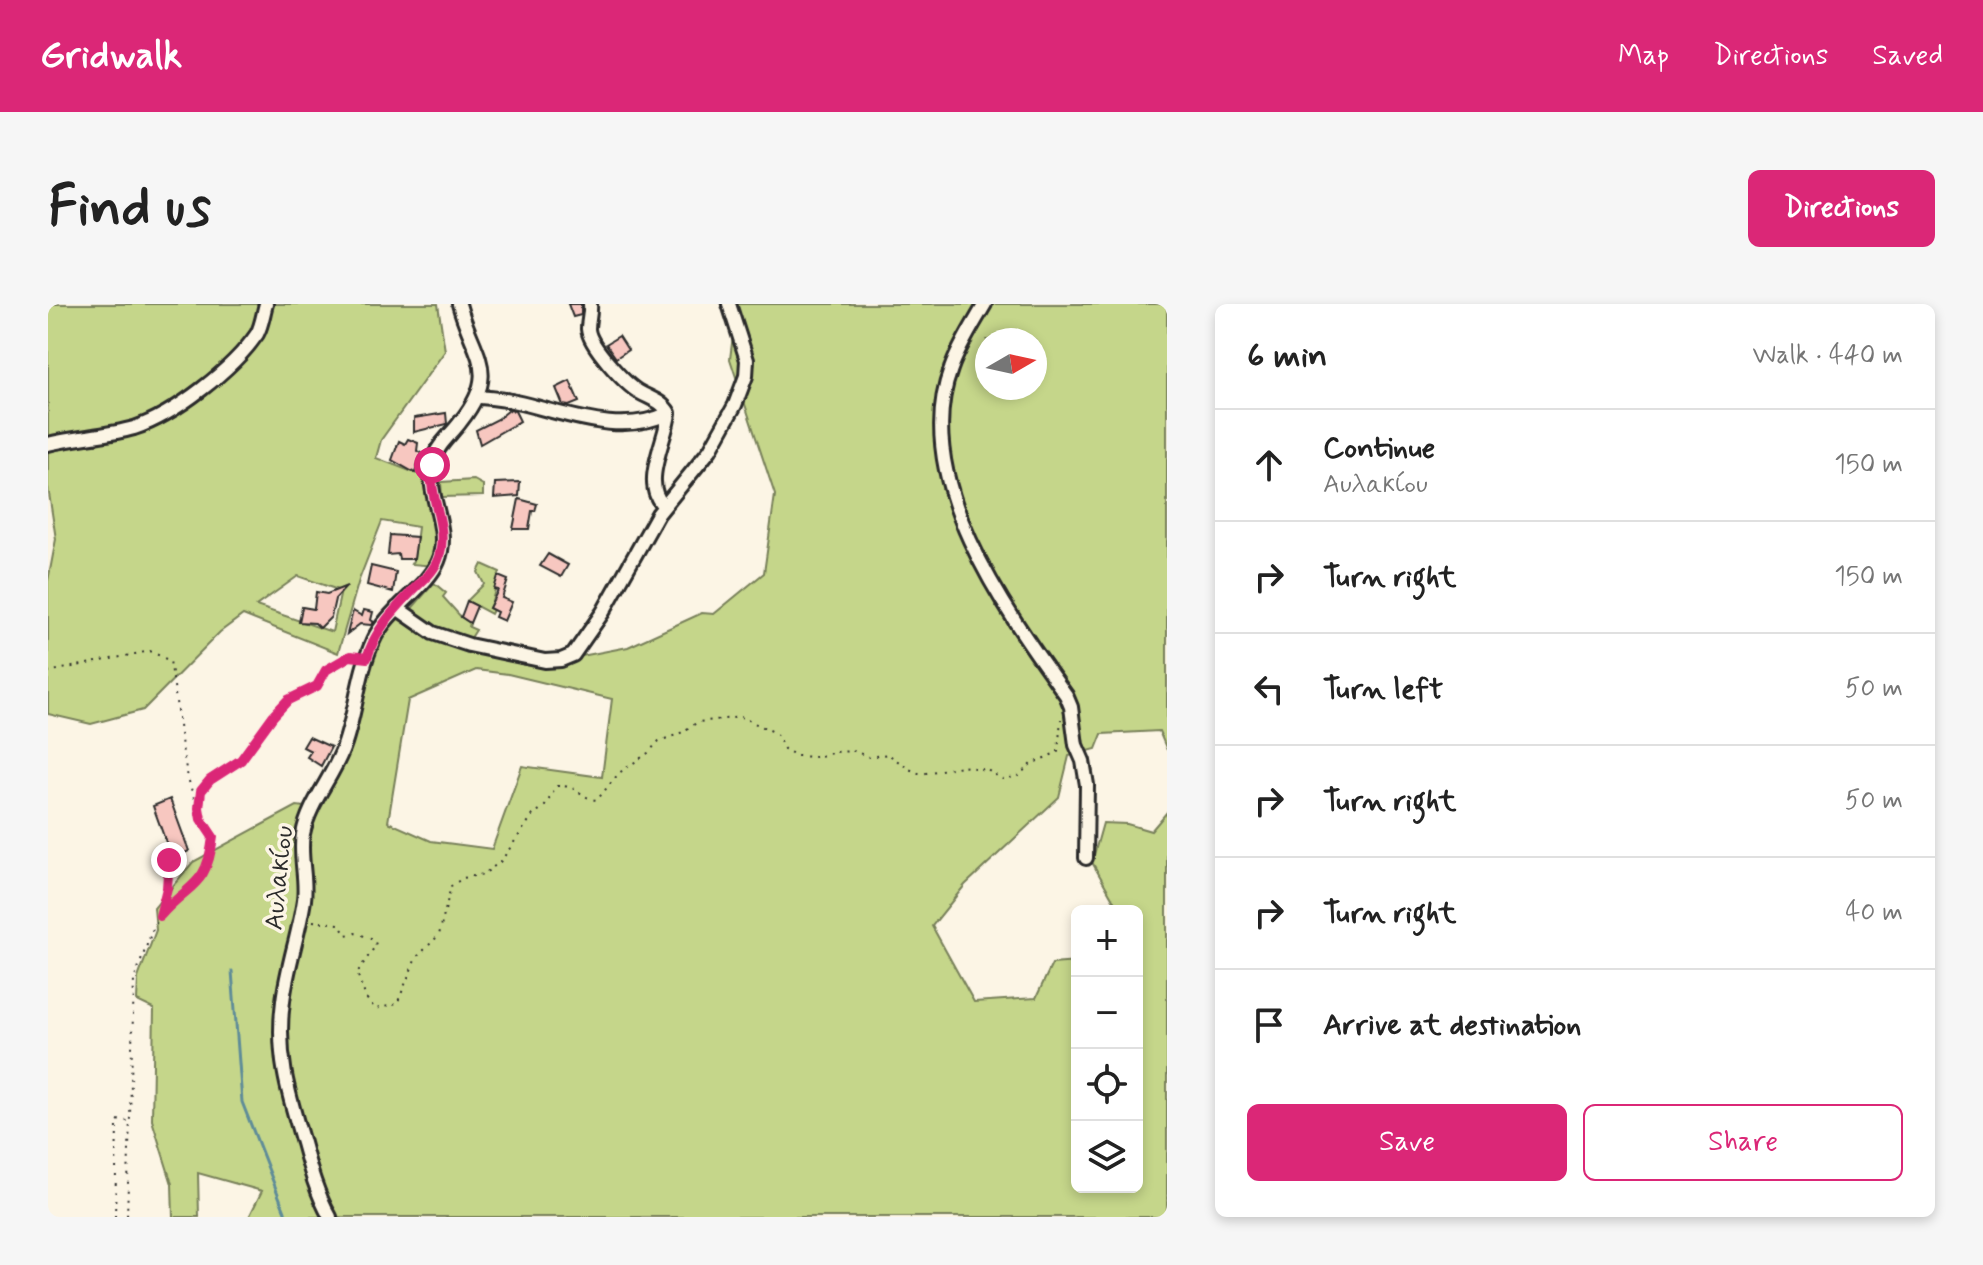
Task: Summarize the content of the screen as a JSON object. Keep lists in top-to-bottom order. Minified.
{"streets":{"street":["Αυλακίου"]},"north":"right","page":{"header":"Gridwalk","nav":["Map","Directions","Saved"],"buttons":["Directions",["Save","Share"]],"title":"Find us","heading":["6 min","Walk · 440 m"],"list":[["Continue","Αυλακίου","150 m"],["Turn right","150 m"],["Turn left","50 m"],["Turn right","50 m"],["Turn right","40 m"],"Arrive at destination"],"map_buttons":["+","−"]}}
